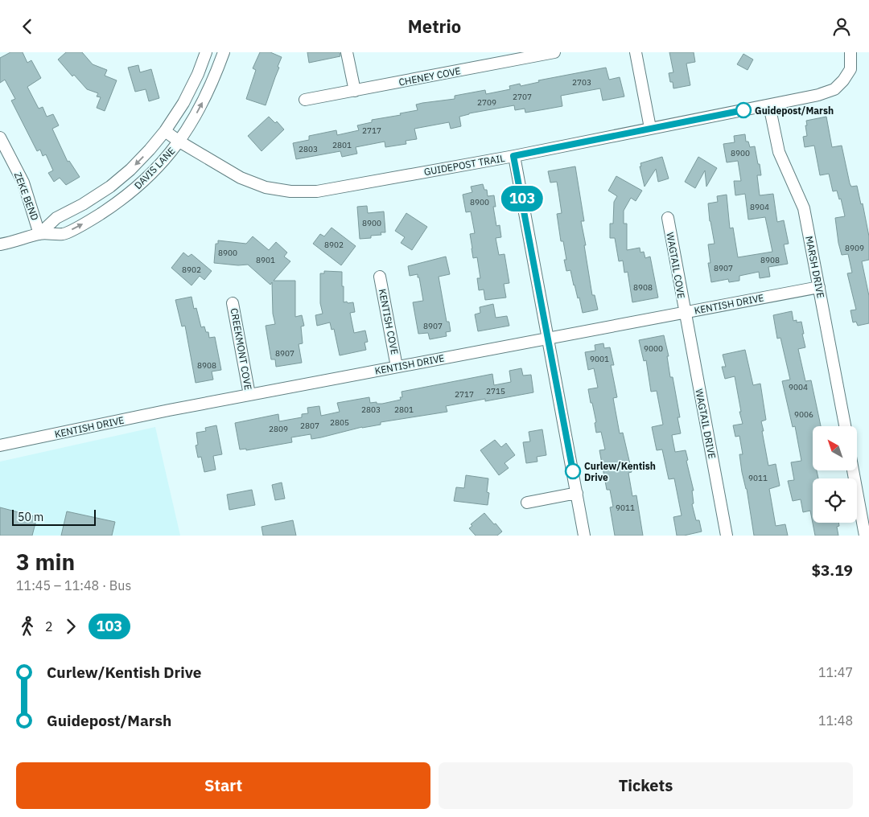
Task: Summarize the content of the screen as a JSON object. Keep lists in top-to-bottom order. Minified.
{"streets":{"street":["CHENEY COVE","GUIDEPOST TRAIL","DAVIS LANE","ZEKE BEND","WAGTAIL COVE","MARSH DRIVE","KENTISH DRIVE","KENTISH COVE","CREEKMONT COVE","WAGTAIL DRIVE"]},"crossings":[["GUIDEPOST TRAIL","DAVIS LANE"],["GUIDEPOST TRAIL","MARSH DRIVE"],["DAVIS LANE","ZEKE BEND"],["WAGTAIL COVE","KENTISH DRIVE"],["WAGTAIL COVE","WAGTAIL DRIVE"],["MARSH DRIVE","KENTISH DRIVE"],["KENTISH DRIVE","KENTISH COVE"],["KENTISH DRIVE","CREEKMONT COVE"],["KENTISH DRIVE","WAGTAIL DRIVE"]],"places":["Guidepost/Marsh","Curlew/Kentish Drive"],"lines":["bus line 103"],"house_numbers":["2703","2707","2709","2717","2801","2803","8900","8900","8904","8900","8902","8909","8900","8901","8908","8907","8902","8908","8907","9000","8907","9001","8908","9004","2715","2717","2803","2801","9006","2805","2807","2809","9011","9011"],"scale_bar":"50 m","north":"top left","page":{"header":"Metrio","on_map":"103","scale":"50 m","heading":["3 min","11:45 – 11:48 · Bus","$3.19"],"legs":["2","103"],"list":[{"name":"Curlew/Kentish Drive","value":"11:47"},{"name":"Guidepost/Marsh","value":"11:48"}],"buttons":["Start","Tickets"]}}
